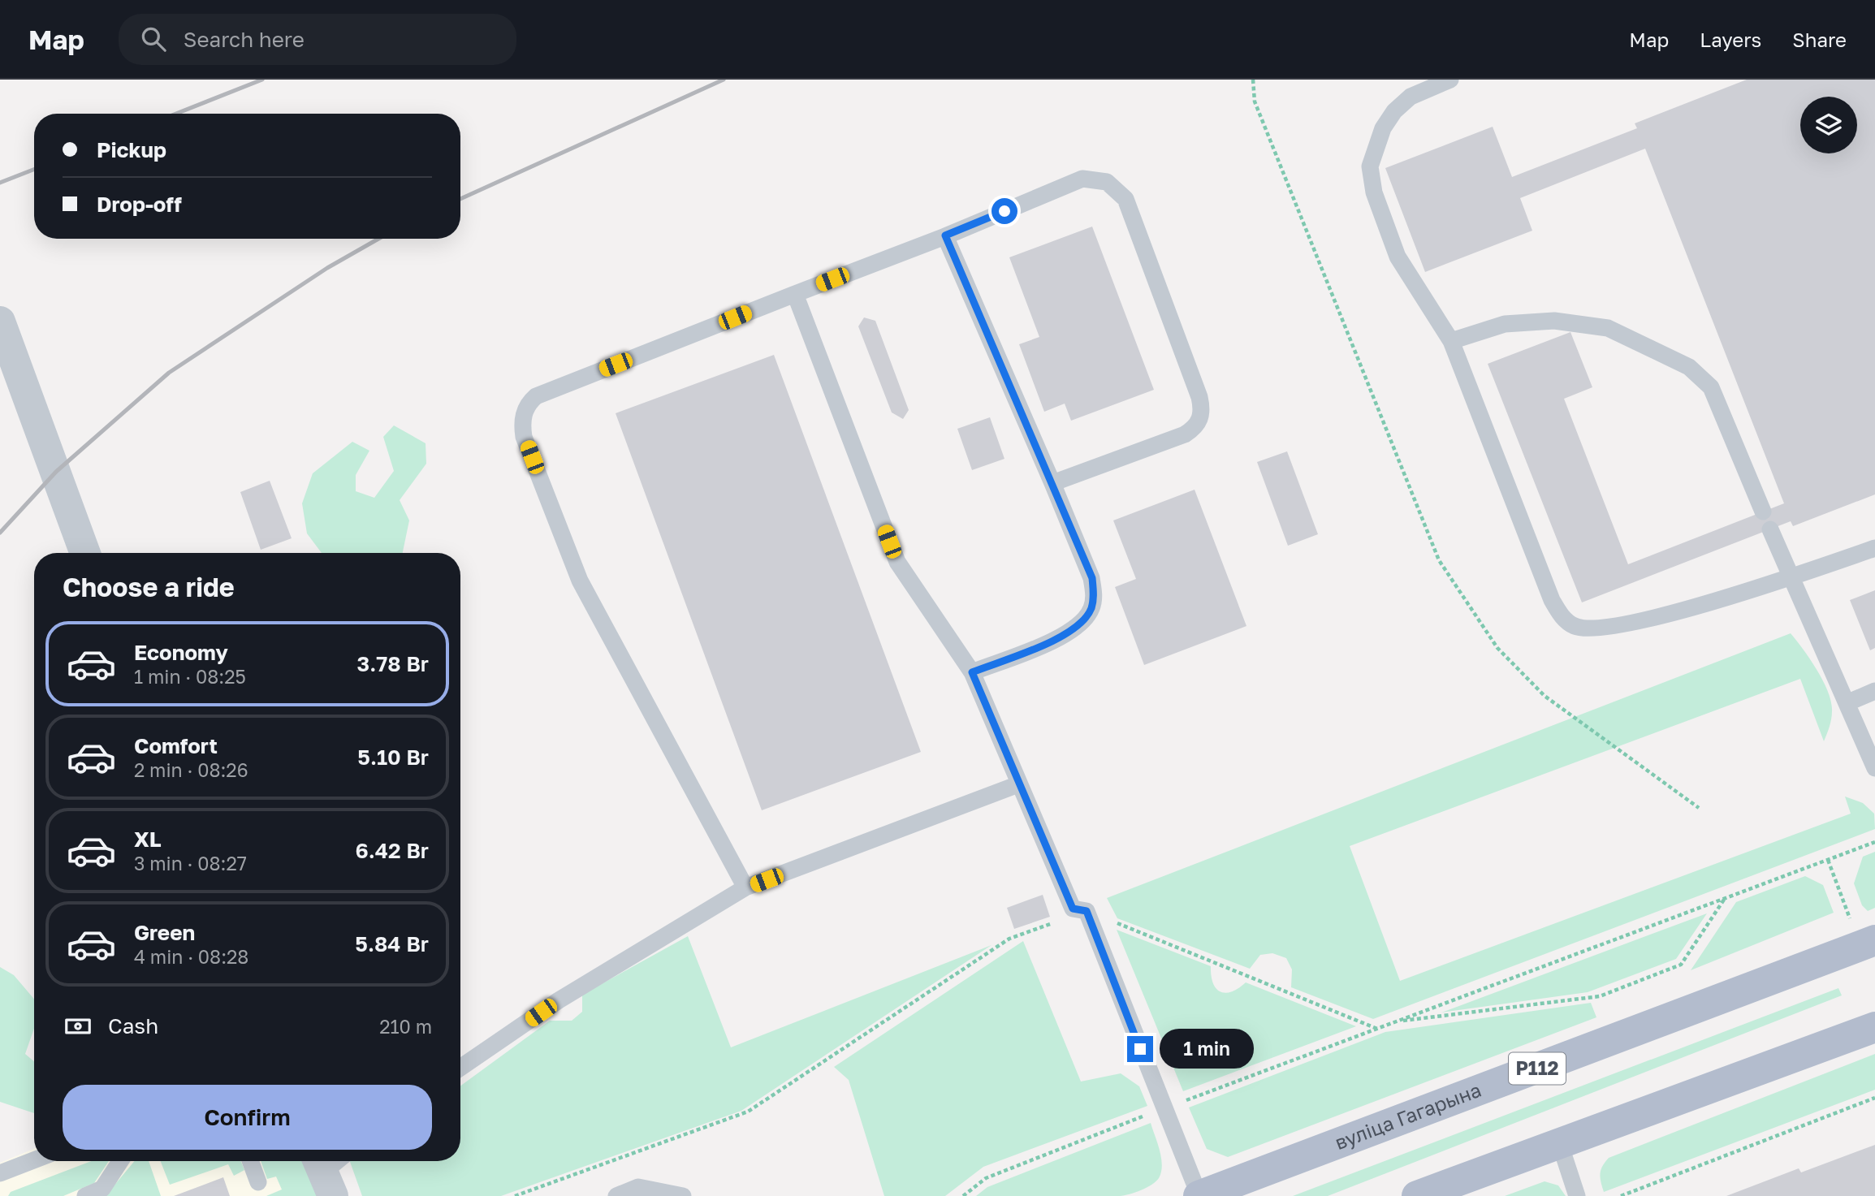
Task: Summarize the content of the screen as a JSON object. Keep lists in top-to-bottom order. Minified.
{"streets":{"main road":["Р112","вуліца Гагарына"]},"page":{"header":"Map","search":"Search here","nav":["Map","Layers","Share"],"banner":["Pickup","Drop-off"],"heading":"Choose a ride","list":[{"name":"Economy","note":"1 min · 08:25","value":"3.78 Br"},{"name":"Comfort","note":"2 min · 08:26","value":"5.10 Br"},{"name":"XL","note":"3 min · 08:27","value":"6.42 Br"},{"name":"Green","note":"4 min · 08:28","value":"5.84 Br"}],"pay":["Cash","210 m"],"bubble":"1 min","buttons":"Confirm"}}
